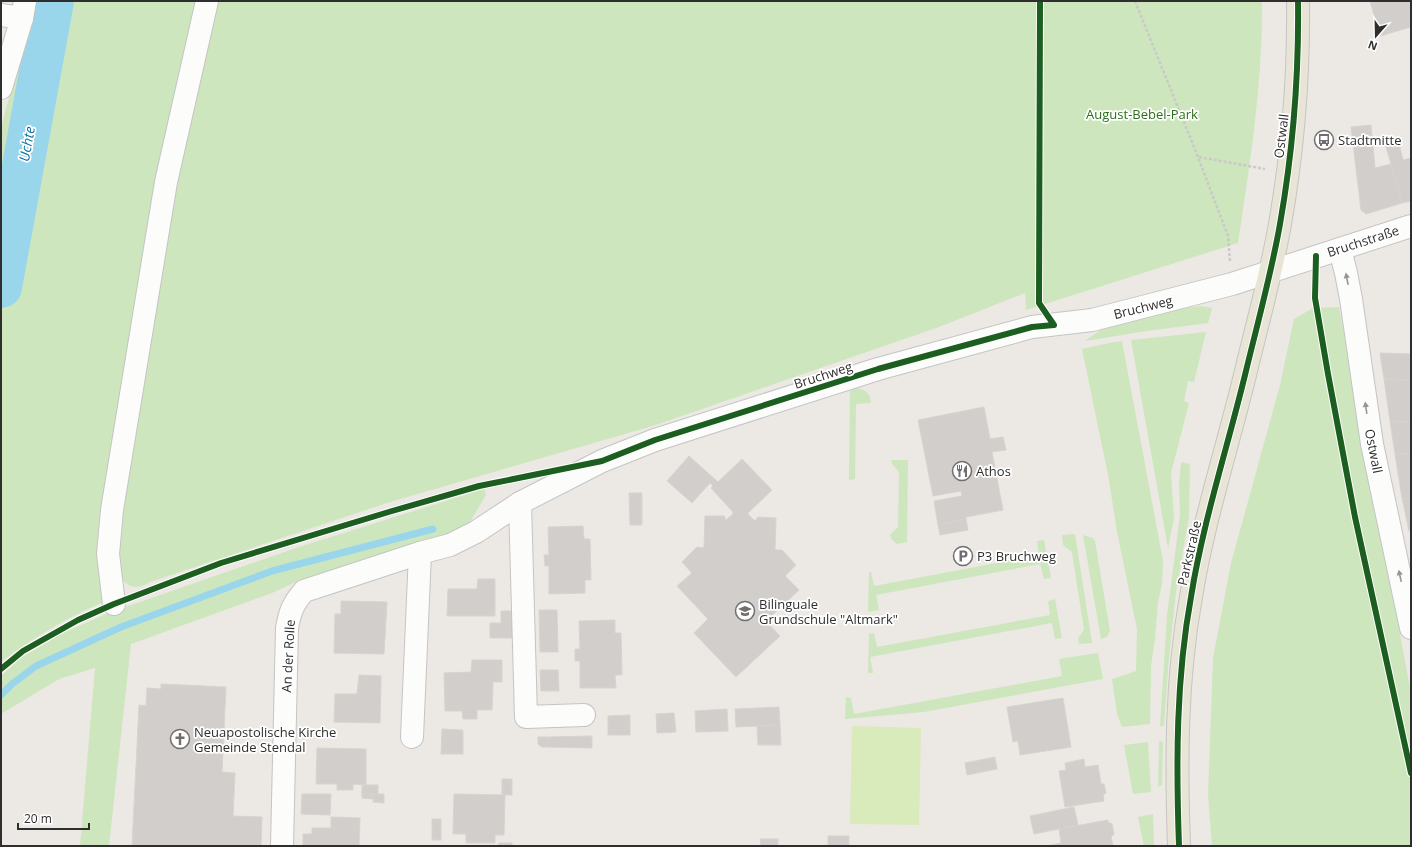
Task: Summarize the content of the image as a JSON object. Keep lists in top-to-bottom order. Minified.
{"streets":{"main road":["Ostwall","Parkstraße"],"street":["Bruchstraße","Bruchweg","An der Rolle"]},"crossings":[["Ostwall","Bruchstraße"],["Ostwall","Bruchweg"],["Ostwall","Parkstraße"],["Bruchstraße","Bruchweg"],["Bruchstraße","Parkstraße"],["Bruchweg","Parkstraße"],["Bruchweg","An der Rolle"]],"one_way":["Ostwall"],"water":["Uchte"],"parks":["August-Bebel-Park"],"places":{"bus stop":["Stadtmitte"],"restaurant":["Athos"],"parking":["P3 Bruchweg"],"school or university":["Bilinguale Grundschule \"Altmark\""],"church":["Neuapostolische Kirche Gemeinde Stendal"]},"scale_bar":"20 m","north":"bottom"}
